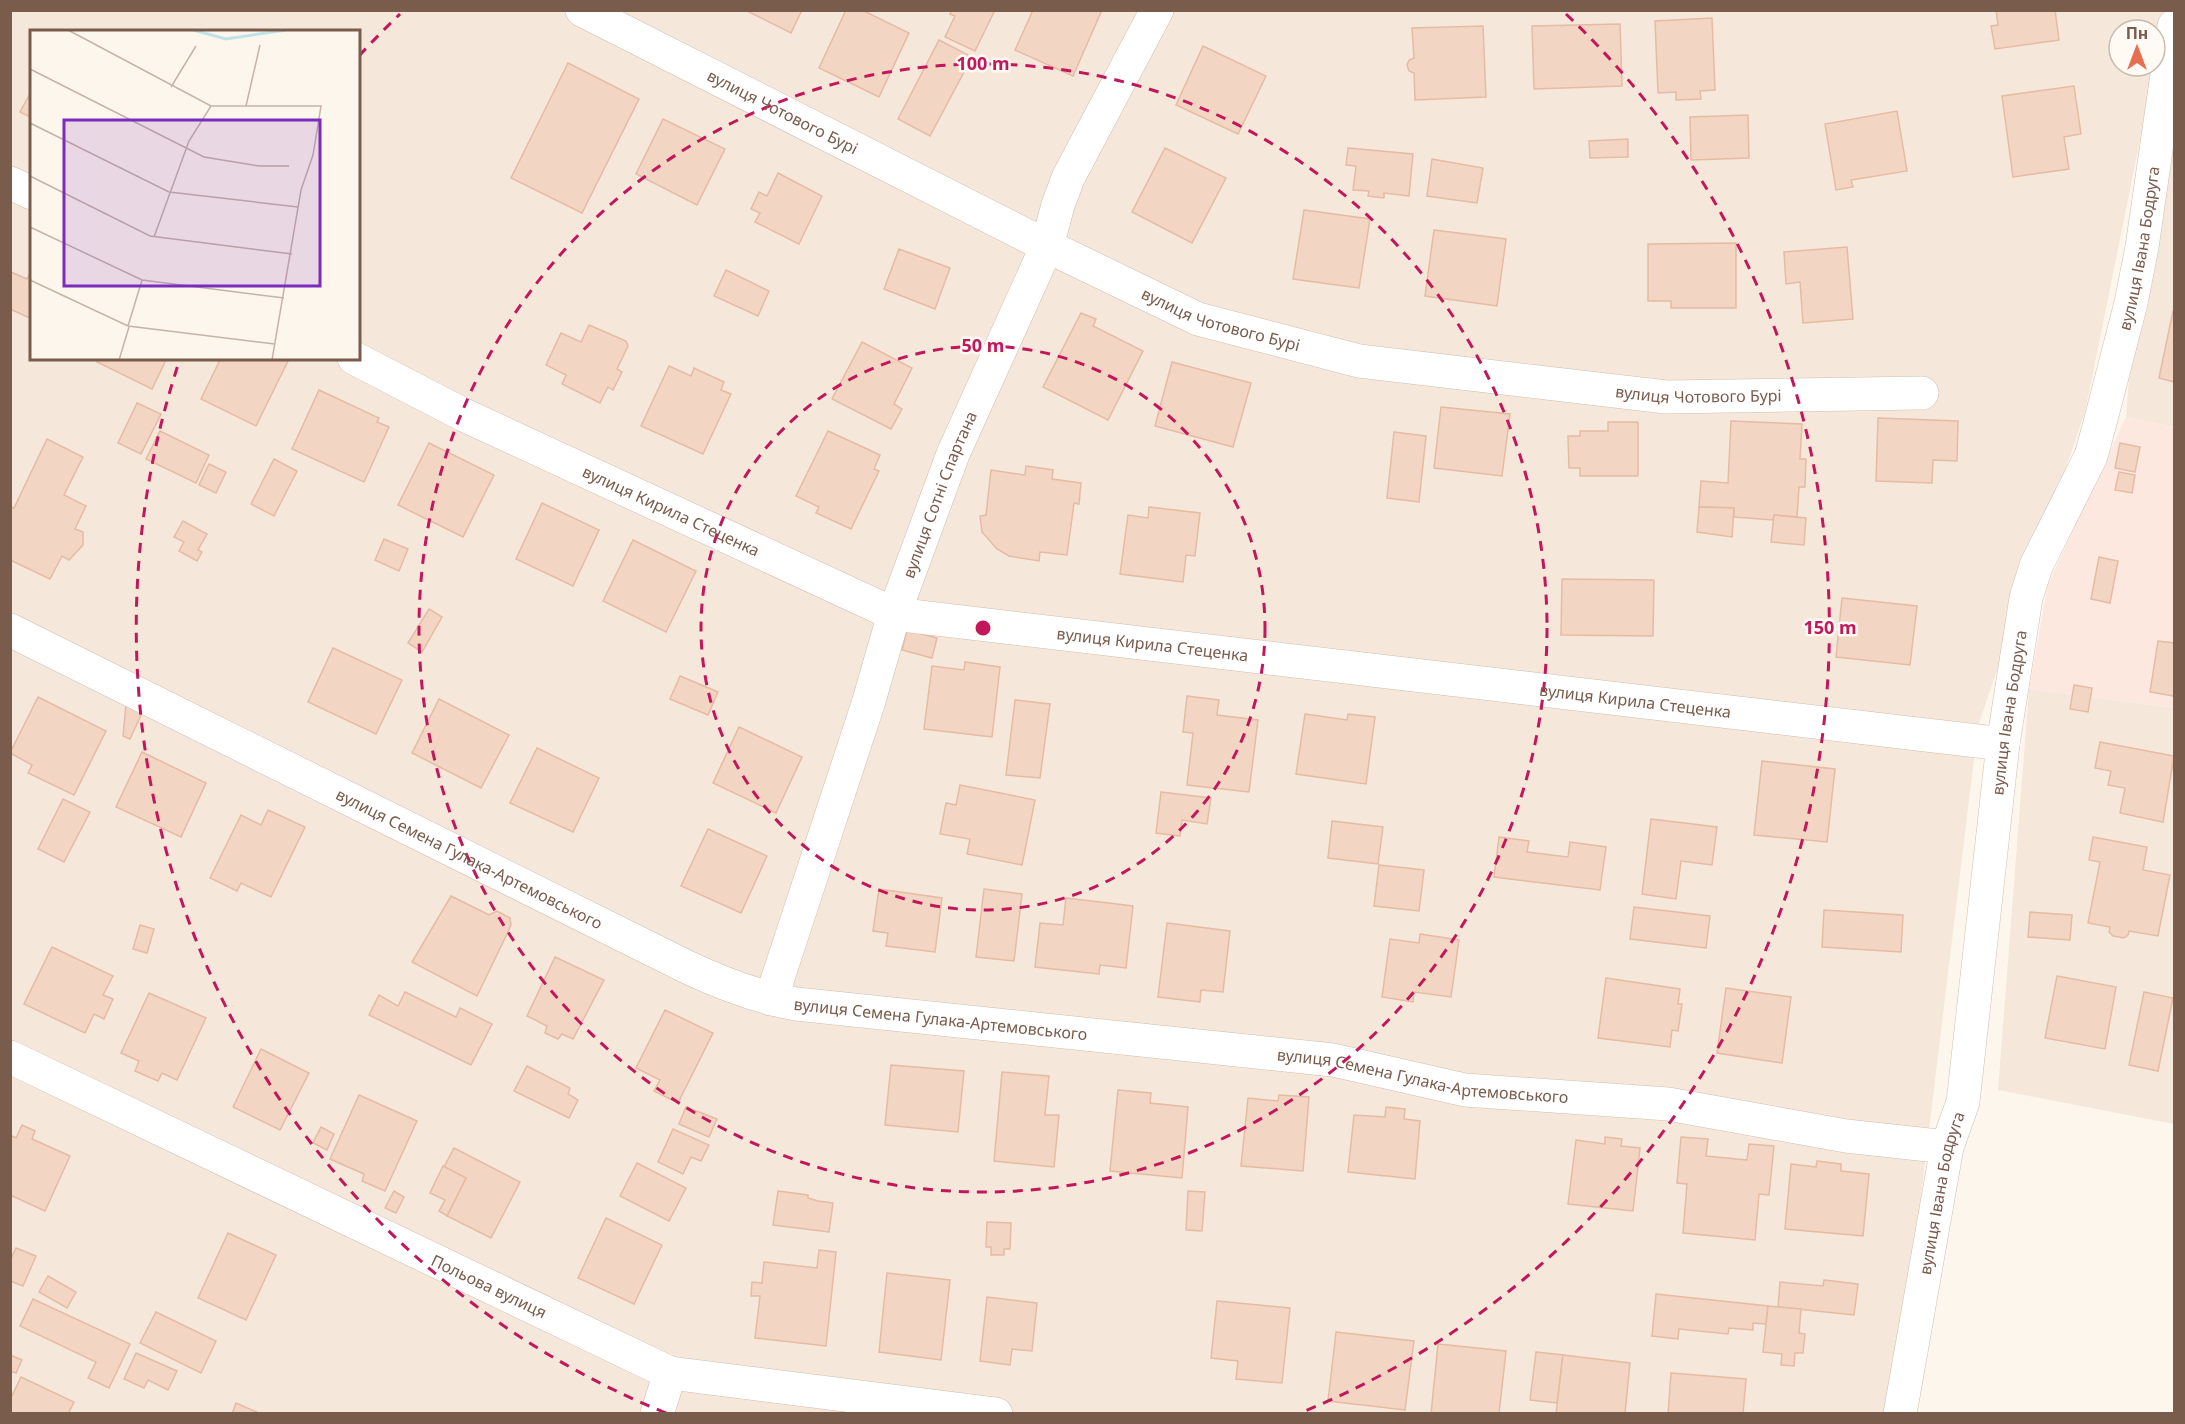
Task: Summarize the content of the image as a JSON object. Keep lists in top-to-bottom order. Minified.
{"streets":{"street":["вулиця Чотового Бурі","вулиця Івана Бодруга","вулиця Сотні Спартана","вулиця Кирила Стеценка","вулиця Семена Гулака-Артемовського","Польова вулиця"]},"crossings":[["вулиця Чотового Бурі","вулиця Сотні Спартана"],["вулиця Івана Бодруга","вулиця Кирила Стеценка"],["вулиця Івана Бодруга","вулиця Семена Гулака-Артемовського"],["вулиця Сотні Спартана","вулиця Кирила Стеценка"],["вулиця Сотні Спартана","вулиця Семена Гулака-Артемовського"]],"north":"top","rings":["100 m","50 m","150 m"]}
